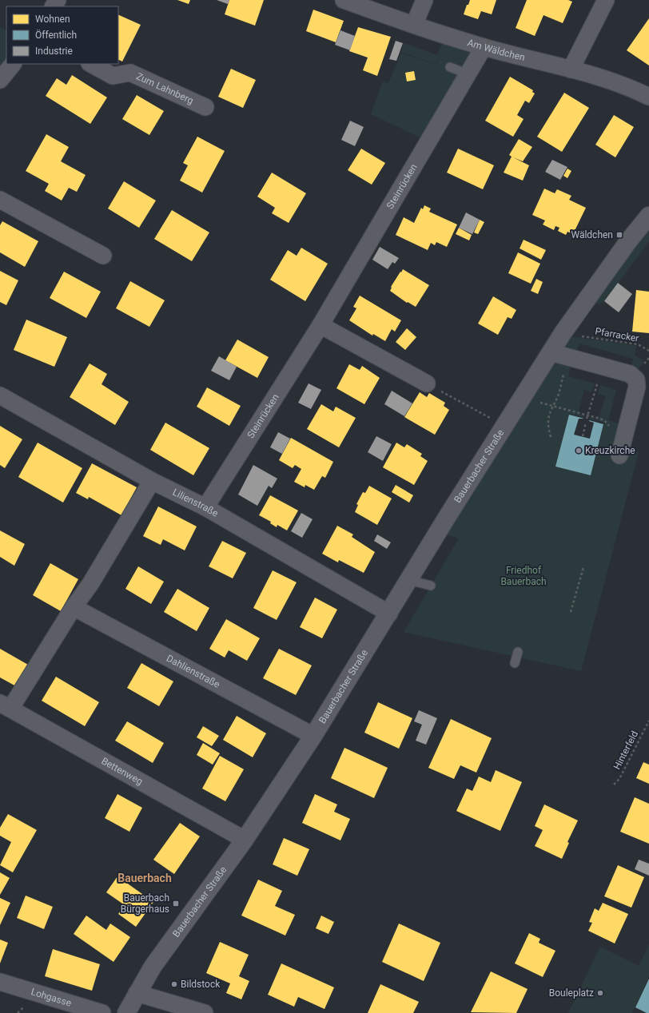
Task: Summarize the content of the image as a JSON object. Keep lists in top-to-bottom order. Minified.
{"streets":{"street":["Am Wäldchen","Zum Lahnberg","Steinrücken","Bauerbacher Straße","Lilienstraße","Dahlienstraße","Bettenweg","Lohgasse"],"path":["Pfarracker","Hinterfeld"]},"crossings":[["Am Wäldchen","Steinrücken"],["Steinrücken","Lilienstraße"],["Bauerbacher Straße","Lilienstraße"],["Bauerbacher Straße","Dahlienstraße"],["Bauerbacher Straße","Bettenweg"]],"districts":["Bauerbach"],"parks":["Friedhof Bauerbach"],"places":{"transit":["Wäldchen","Bauerbach Bürgerhaus"],"other":["Kreuzkirche","Bildstock","Bouleplatz"]},"legend":["Wohnen","Öffentlich","Industrie"]}
